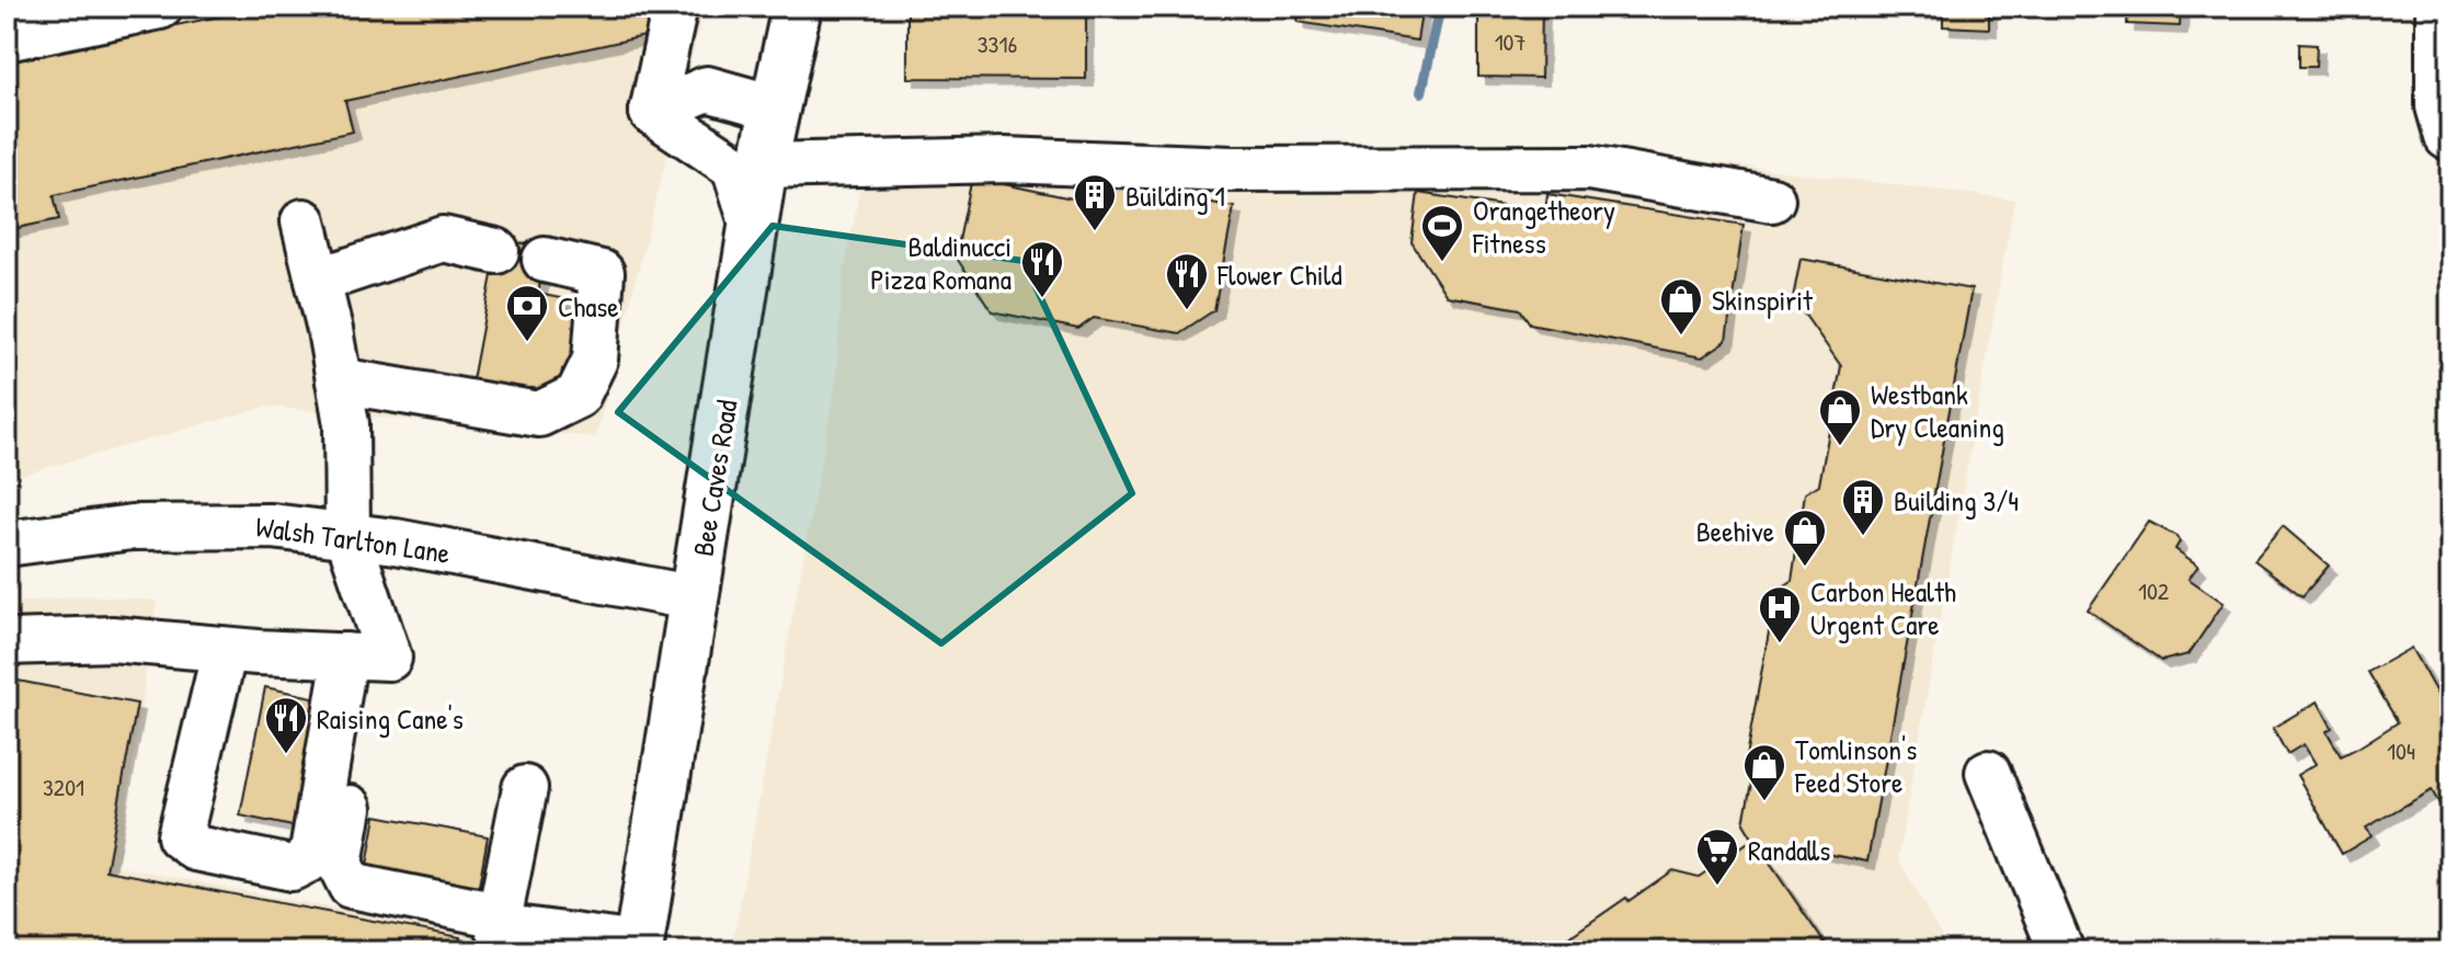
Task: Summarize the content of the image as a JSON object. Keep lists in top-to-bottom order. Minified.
{"streets":{"main road":["Bee Caves Road"],"street":["Walsh Tarlton Lane"]},"crossings":[["Bee Caves Road","Walsh Tarlton Lane"]],"places":{"building":["Building 1","Building 3/4"],"sports":["Orangetheory Fitness"],"restaurant":["Baldinucci Pizza Romana","Flower Child","Raising Cane's"],"shop":["Skinspirit","Westbank Dry Cleaning","Beehive","Tomlinson's Feed Store"],"bank":["Chase"],"hospital":["Carbon Health Urgent Care"],"supermarket":["Randalls"]},"house_numbers":["107","3316","102","104","3201"]}
